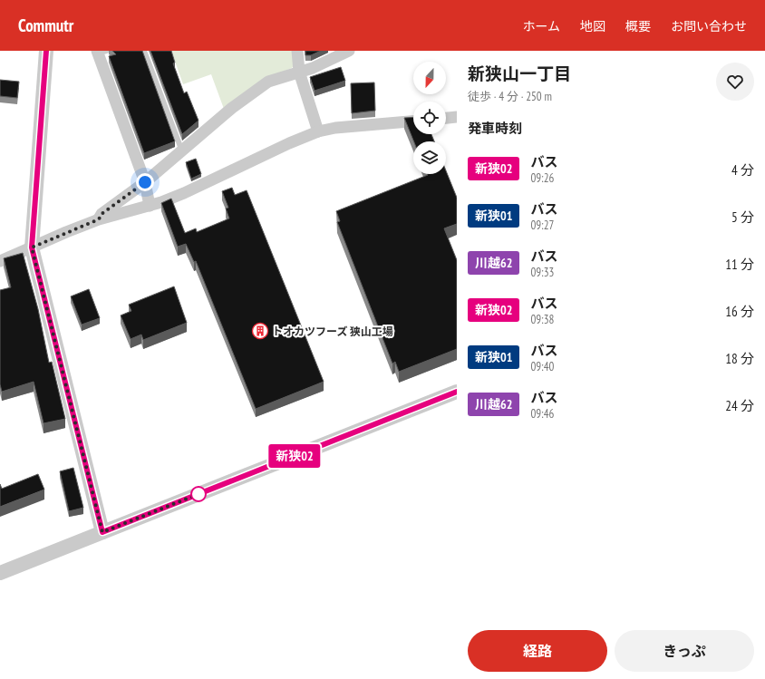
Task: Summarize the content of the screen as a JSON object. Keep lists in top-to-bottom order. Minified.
{"places":{"building":["トオカツフーズ 狭山工場"]},"lines":["bus line 新狭02"],"north":"bottom","page":{"header":"Commutr","nav":["ホーム","地図","概要","お問い合わせ"],"on_map":"新狭02","heading":[["新狭山一丁目","徒歩 · 4 分 · 250 m"],"発車時刻"],"list":[{"mark":"新狭02","name":"バス","note":"09:26","value":"4 分"},{"mark":"新狭01","name":"バス","note":"09:27","value":"5 分"},{"mark":"川越62","name":"バス","note":"09:33","value":"11 分"},{"mark":"新狭02","name":"バス","note":"09:38","value":"16 分"},{"mark":"新狭01","name":"バス","note":"09:40","value":"18 分"},{"mark":"川越62","name":"バス","note":"09:46","value":"24 分"}],"buttons":["経路","きっぷ"]}}
